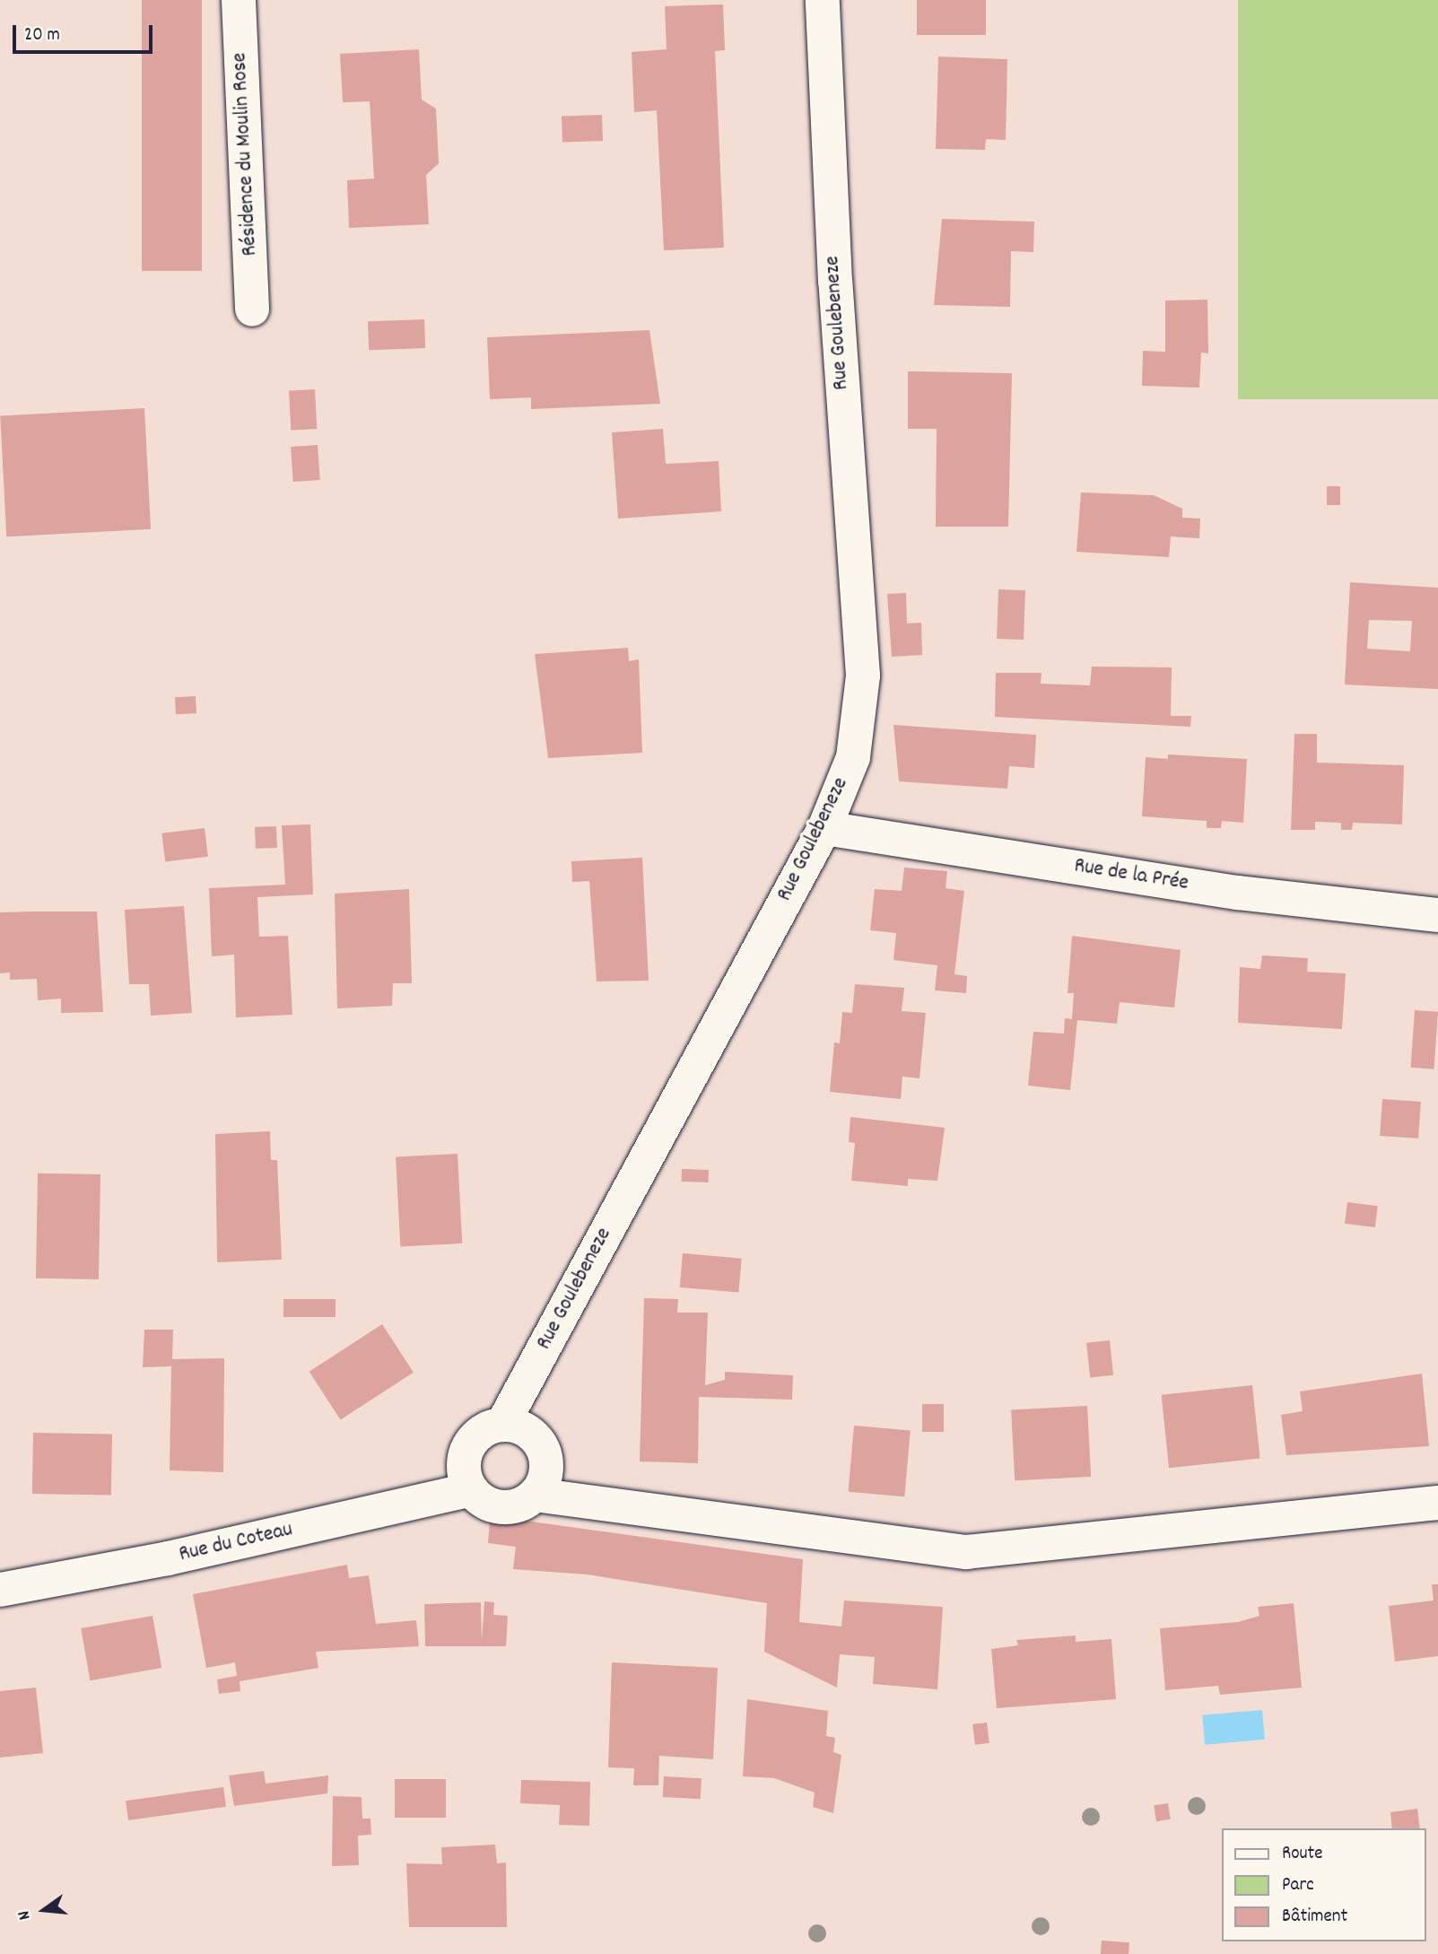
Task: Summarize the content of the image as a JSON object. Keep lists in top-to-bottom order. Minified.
{"streets":{"street":["Résidence du Moulin Rose","Rue Goulebeneze","Rue de la Prée","Rue du Coteau"]},"crossings":[["Rue Goulebeneze","Rue de la Prée"],["Rue Goulebeneze","Rue du Coteau"]],"legend":["Route","Parc","Bâtiment"],"scale_bar":"20 m","north":"left"}
